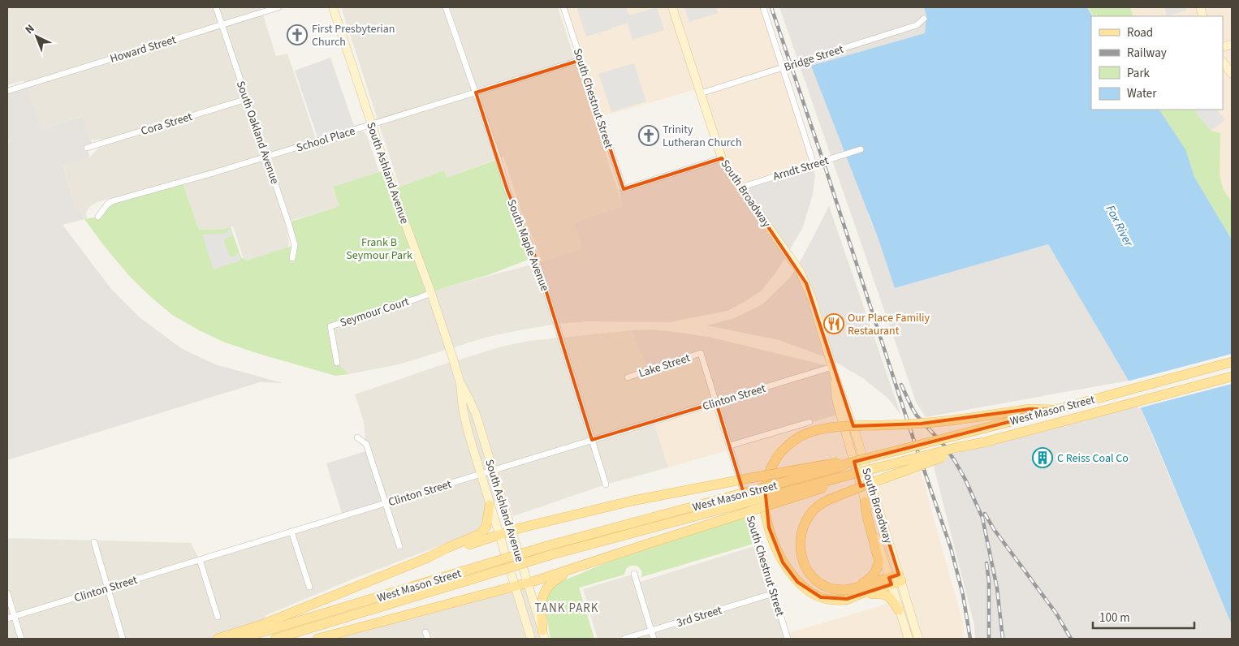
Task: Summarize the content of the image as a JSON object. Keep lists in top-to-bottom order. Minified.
{"streets":{"main road":["West Mason Street"],"street":["Howard Street","Bridge Street","South Chestnut Street","Cora Street","South Oakland Avenue","School Place","Arndt Street","South Ashland Avenue","South Broadway","South Maple Avenue","Seymour Court","Lake Street","Clinton Street","3rd Street"]},"crossings":[["Howard Street","South Oakland Avenue"],["Bridge Street","South Broadway"],["South Chestnut Street","School Place"],["South Chestnut Street","South Broadway"],["South Chestnut Street","Lake Street"],["South Chestnut Street","Clinton Street"],["South Chestnut Street","3rd Street"],["Cora Street","South Oakland Avenue"],["South Oakland Avenue","School Place"],["School Place","South Ashland Avenue"],["School Place","South Maple Avenue"],["Arndt Street","South Broadway"],["South Ashland Avenue","Seymour Court"],["South Ashland Avenue","Clinton Street"],["South Broadway","Clinton Street"],["South Maple Avenue","Clinton Street"]],"districts":["TANK PARK"],"water":["Fox River"],"parks":["Frank B Seymour Park"],"places":{"church":["First Presbyterian Church","Trinity Lutheran Church"],"restaurant":["Our Place Familiy Restaurant"],"building":["C Reiss Coal Co"]},"legend":["Road","Railway","Park","Water"],"scale_bar":"100 m","north":"top left"}
